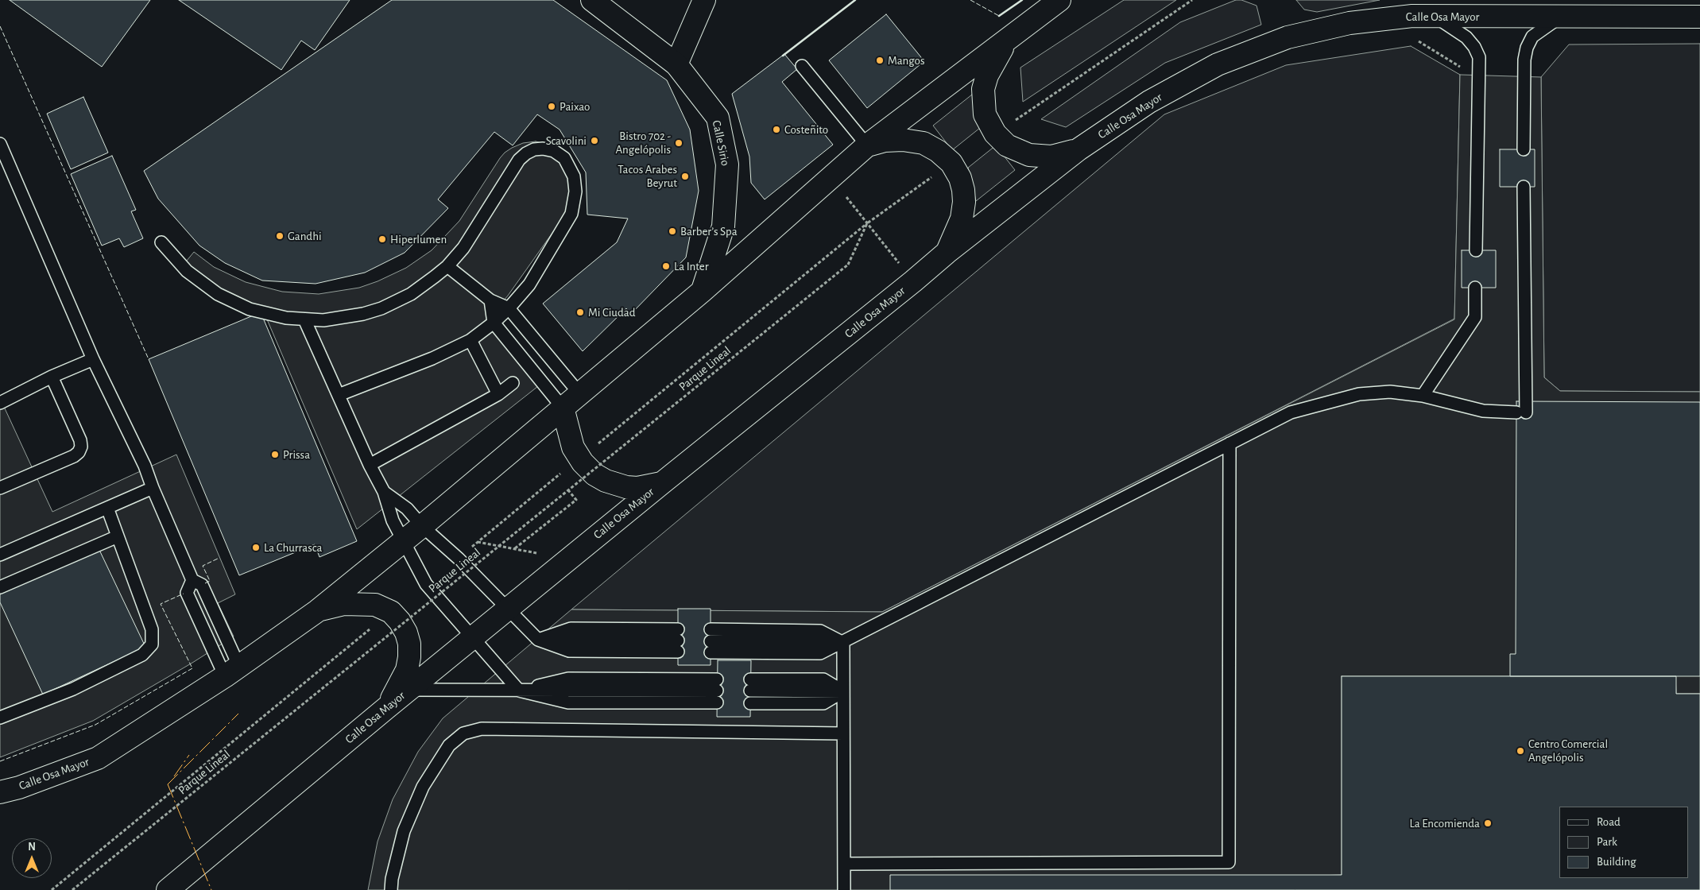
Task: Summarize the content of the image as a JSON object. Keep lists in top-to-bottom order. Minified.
{"streets":{"street":["Calle Osa Mayor","Calle Sirio"],"path":["Parque Lineal"]},"crossings":[["Calle Osa Mayor","Calle Sirio"]],"places":["Mangos","Paixao","Costeñito","Scavolini","Bistro 702 - Angelópolis","Tacos Arabes Beyrut","Barber’s Spa","Gandhi","Hiperlumen","La Inter","Mi Ciudad","Prissa","La Churrasca","Centro Comercial Angelópolis","La Encomienda"],"legend":["Road","Park","Building"],"north":"top"}
